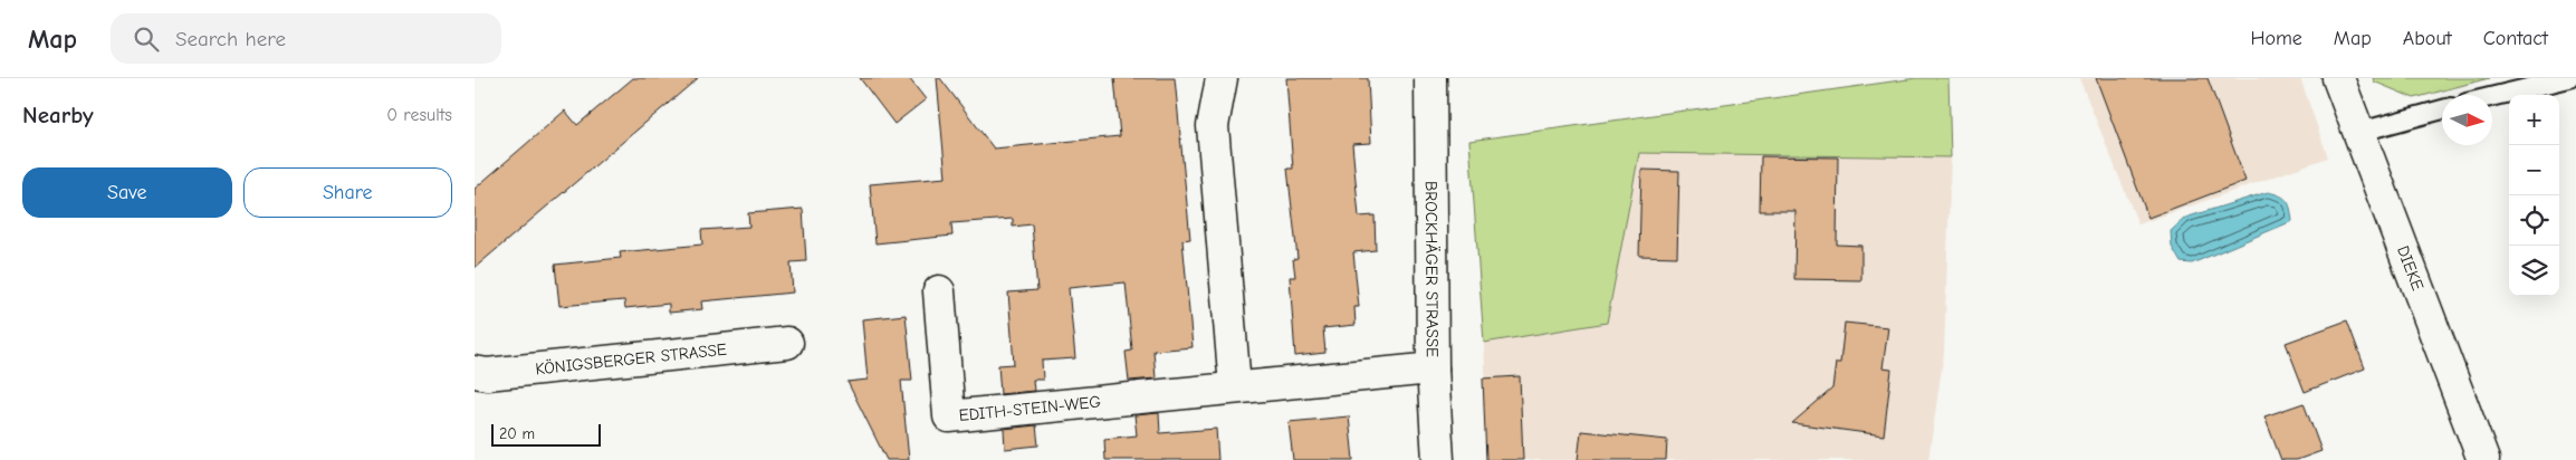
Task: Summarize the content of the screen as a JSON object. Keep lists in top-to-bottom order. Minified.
{"streets":{"street":["BROCKHÄGER STRASSE","DIEKE","KÖNIGSBERGER STRASSE","EDITH-STEIN-WEG"]},"crossings":[["BROCKHÄGER STRASSE","EDITH-STEIN-WEG"]],"scale_bar":"20 m","north":"right","page":{"header":"Map","search":"Search here","nav":["Home","Map","About","Contact"],"heading":["Nearby","0 results"],"map_buttons":["+","−"],"buttons":["Save","Share"],"scale":"20 m"}}
